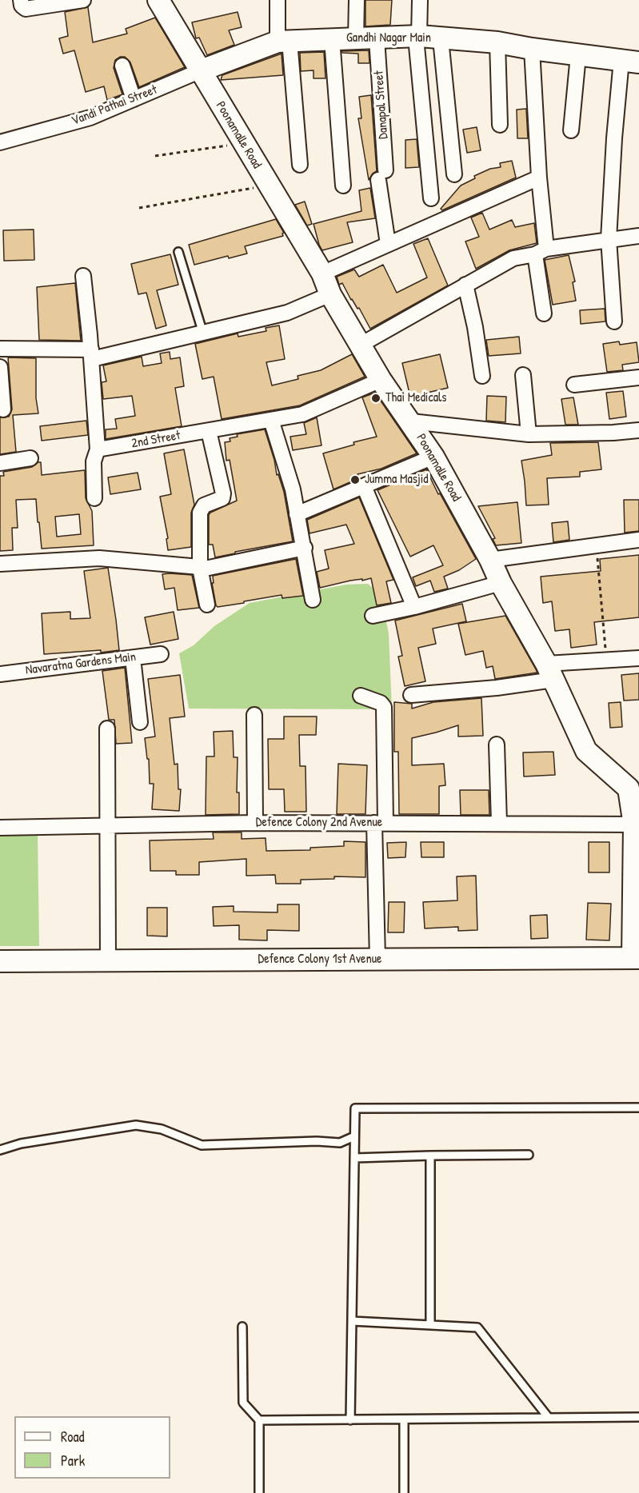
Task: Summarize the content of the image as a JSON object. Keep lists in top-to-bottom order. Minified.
{"streets":{"street":["Gandhi Nagar Main","Danapal Street","Vandi Pathai Street","Poonamalle Road","2nd Street","Navaratna Gardens Main","Defence Colony 2nd Avenue","Defence Colony 1st Avenue"]},"crossings":[["Gandhi Nagar Main","Danapal Street"],["Gandhi Nagar Main","Vandi Pathai Street"],["Gandhi Nagar Main","Poonamalle Road"],["Vandi Pathai Street","Poonamalle Road"],["Poonamalle Road","2nd Street"],["Poonamalle Road","Defence Colony 2nd Avenue"],["Poonamalle Road","Defence Colony 1st Avenue"]],"places":["Thai Medicals","Jumma Masjid"],"legend":["Road","Park"]}
